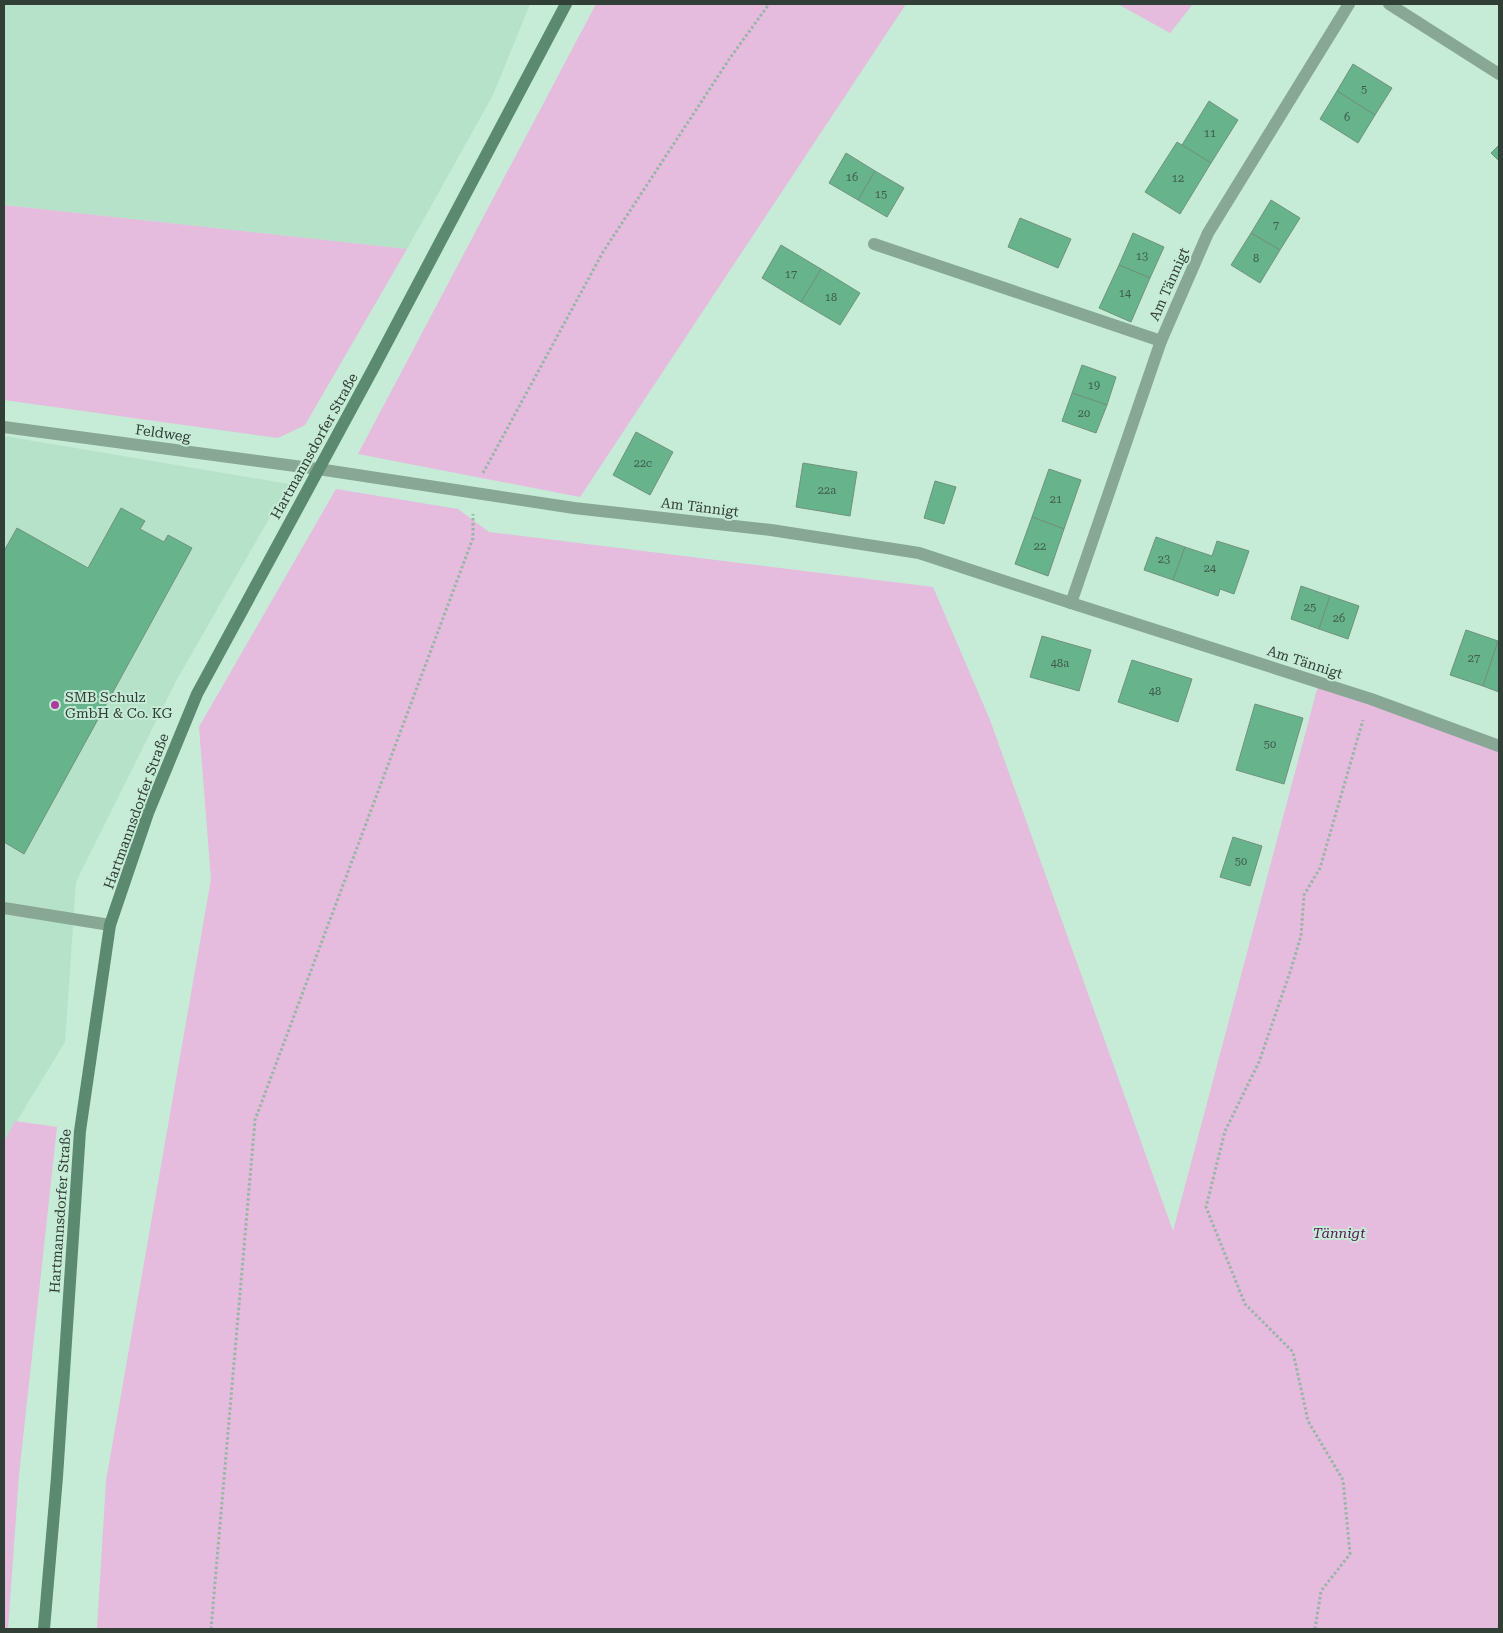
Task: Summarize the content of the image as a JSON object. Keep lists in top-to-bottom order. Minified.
{"streets":{"main road":["Hartmannsdorfer Straße"],"street":["Am Tännigt","Feldweg"]},"crossings":[["Am Tännigt","Feldweg"],["Am Tännigt","Hartmannsdorfer Straße"],["Feldweg","Hartmannsdorfer Straße"]],"parks":["Tännigt"],"places":["SMB Schulz GmbH & Co. KG"],"house_numbers":["5","6","11","16","12","15","7","13","8","17","14","18","19","20","22c","22a","21","22","23","24","25","26","27","48a","48","50","50"]}
